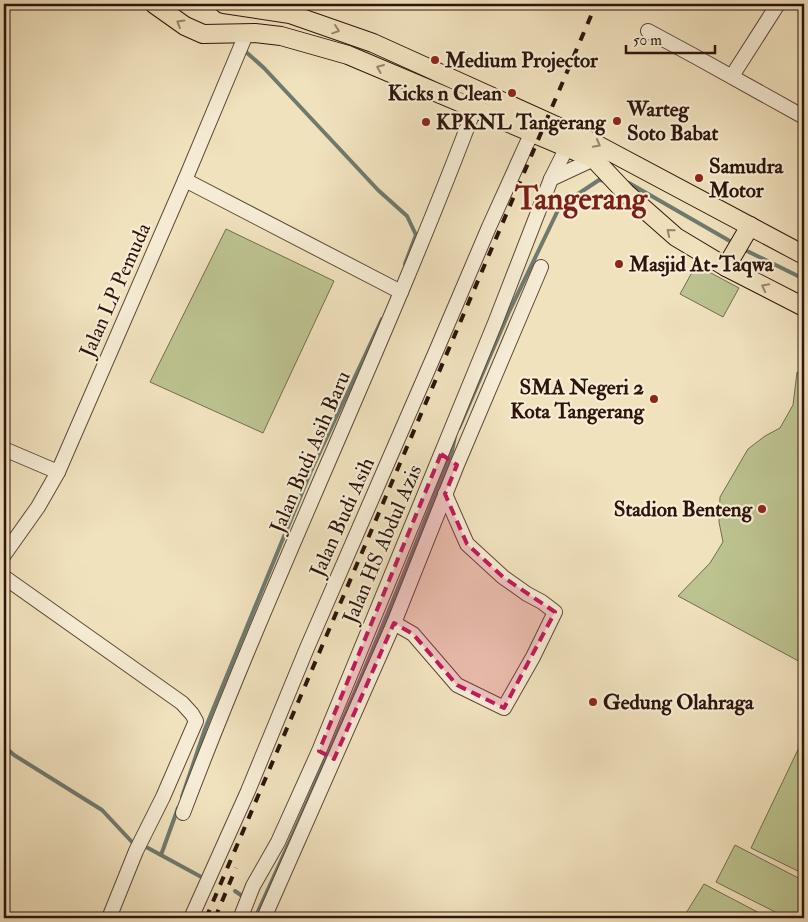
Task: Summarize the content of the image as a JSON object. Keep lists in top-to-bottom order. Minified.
{"streets":{"street":["Jalan LP Pemuda","Jalan Budi Asih Baru","Jalan Budi Asih","Jalan HS Abdul Azis"]},"districts":["Tangerang"],"places":["Medium Projector","Kicks n Clean","Warteg Soto Babat","KPKNL Tangerang","Samudra Motor","Masjid At-Taqwa","SMA Negeri 2 Kota Tangerang","Stadion Benteng","Gedung Olahraga"],"scale_bar":"50 m"}
